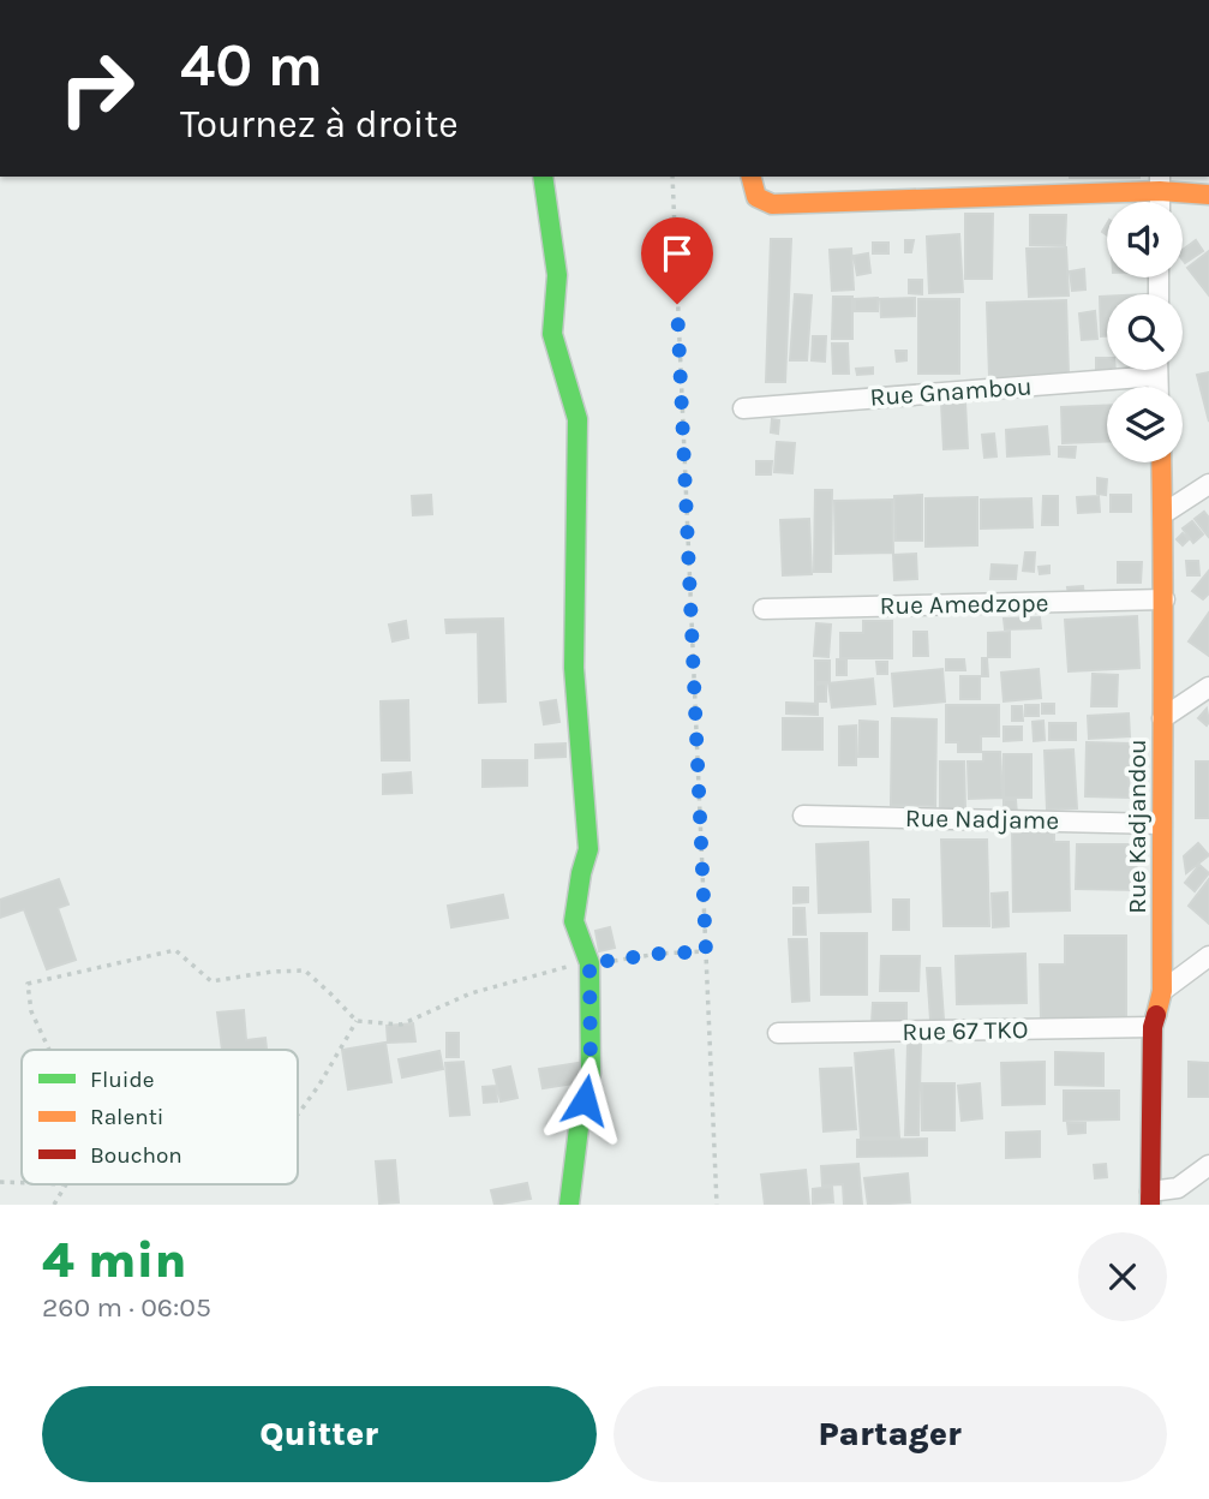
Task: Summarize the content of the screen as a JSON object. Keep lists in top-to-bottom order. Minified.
{"streets":{"street":["Rue Gnambou","Rue Amedzope","Rue Nadjame","Rue Kadjandou","Rue 67 TKO"]},"crossings":[["Rue Amedzope","Rue Kadjandou"],["Rue Nadjame","Rue Kadjandou"],["Rue Kadjandou","Rue 67 TKO"]],"legend":["Fluide","Ralenti","Bouchon"],"page":{"turn":["40 m","Tournez à droite"],"heading":["4 min","260 m · 06:05"],"buttons":["Quitter","Partager"]}}
